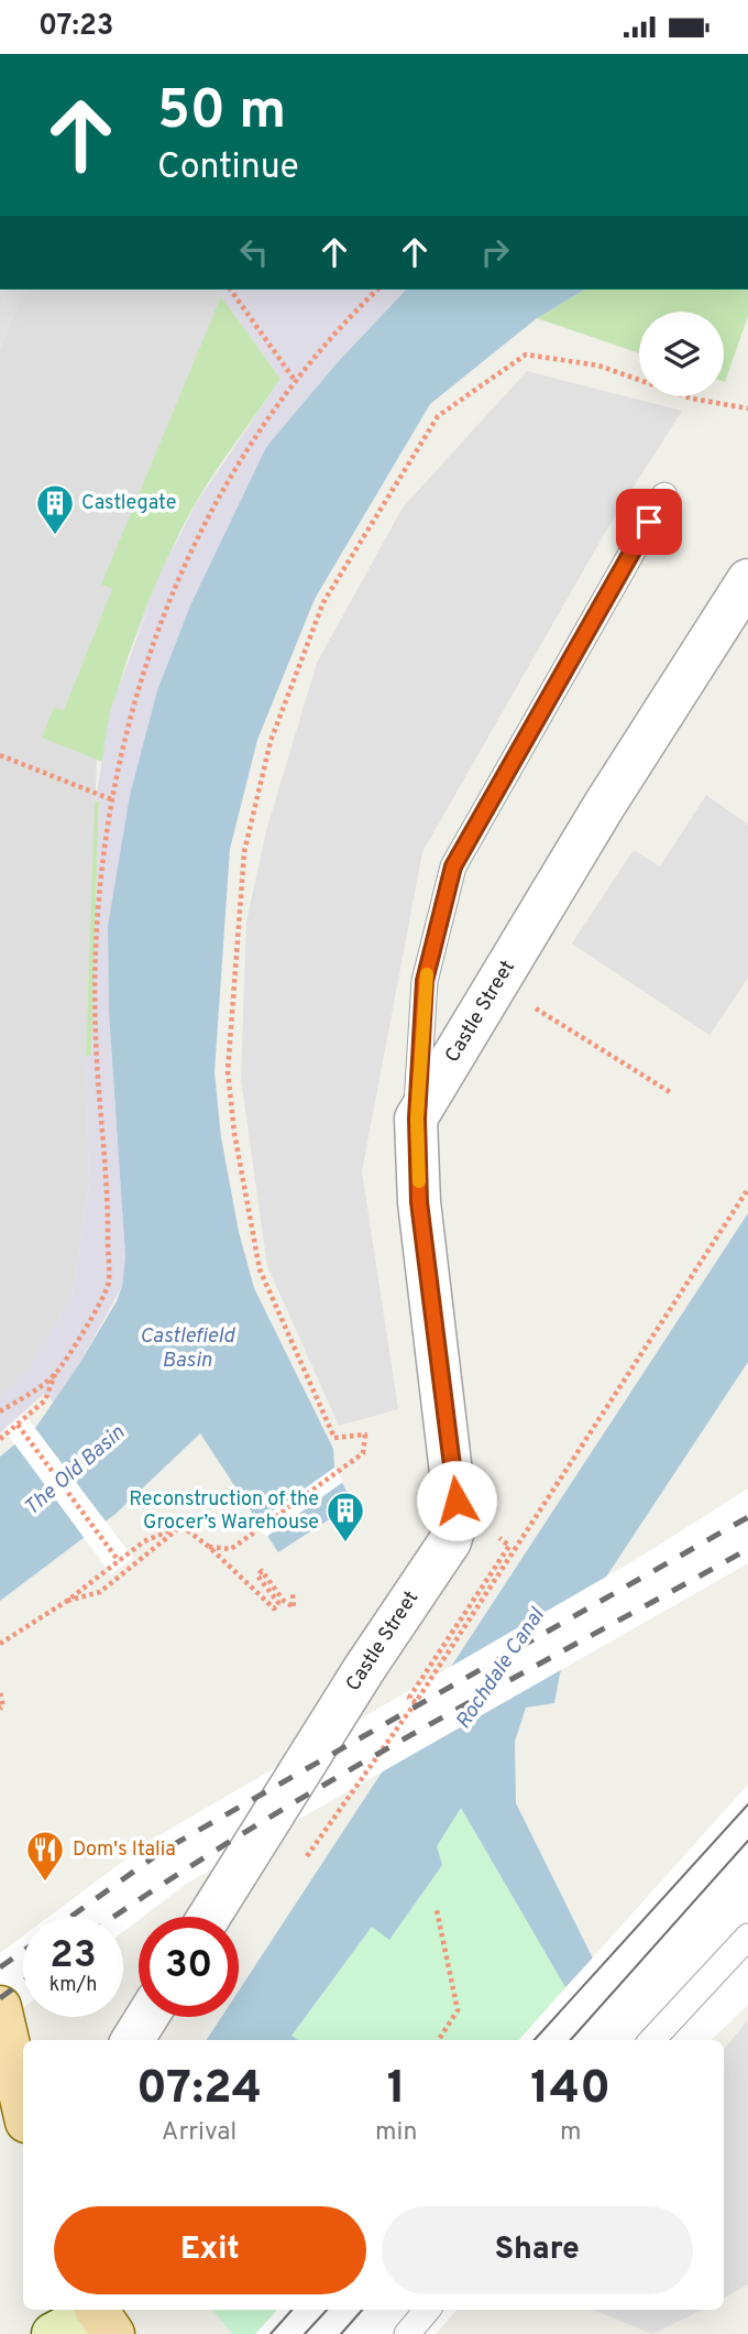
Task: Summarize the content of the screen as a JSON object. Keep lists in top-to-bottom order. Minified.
{"streets":{"street":["Castle Street"]},"water":["Castlefield Basin","The Old Basin","Rochdale Canal"],"places":{"building":["Castlegate","Reconstruction of the Grocer’s Warehouse"],"restaurant":["Dom's Italia"]},"page":{"status":"07:23","turn":["50 m","Continue"],"speed":"23 km/h","limit":"30","eta":["07:24","Arrival","1","min","140","m"],"buttons":["Exit","Share"]}}
